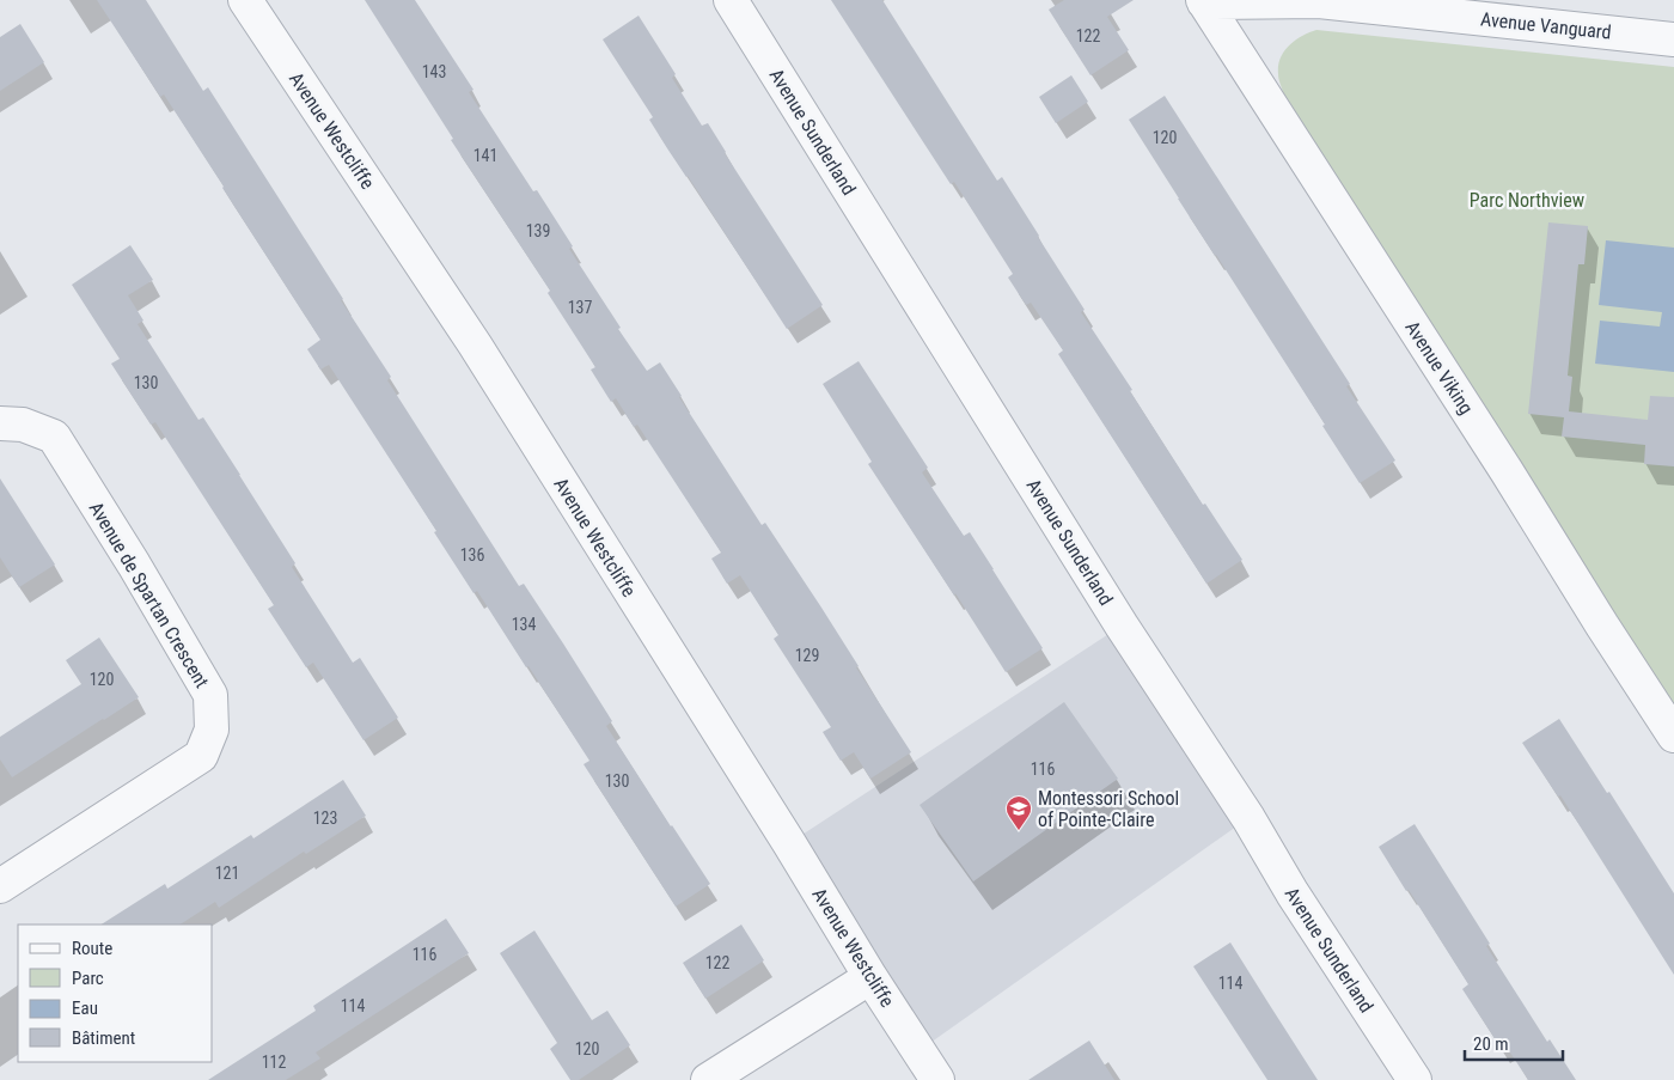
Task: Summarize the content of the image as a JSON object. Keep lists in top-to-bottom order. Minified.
{"streets":{"street":["Avenue Vanguard","Avenue Westcliffe","Avenue Sunderland","Avenue Viking","Avenue de Spartan Crescent"]},"crossings":[["Avenue Vanguard","Avenue Viking"]],"parks":["Parc Northview"],"places":{"school or university":["Montessori School of Pointe-Claire"]},"house_numbers":["122","143","120","141","139","137","130","136","134","129","120","116","130","123","121","116","122","114","114","120","112"],"legend":["Route","Parc","Eau","Bâtiment"],"scale_bar":"20 m"}
